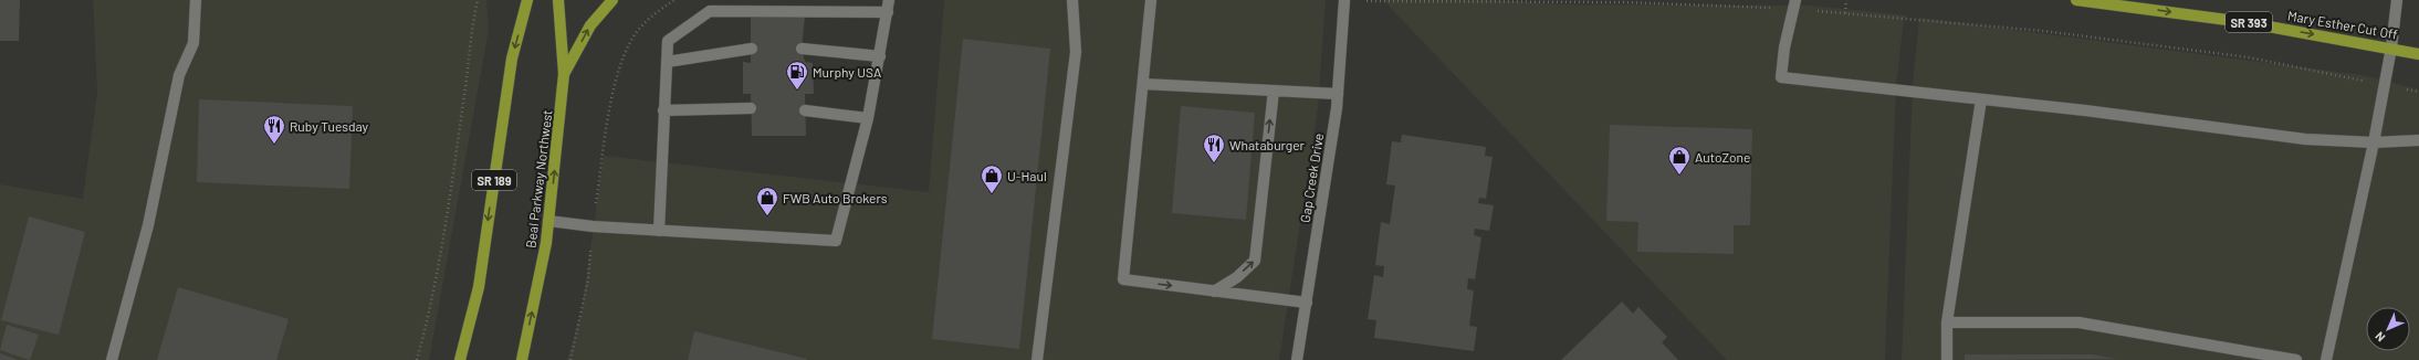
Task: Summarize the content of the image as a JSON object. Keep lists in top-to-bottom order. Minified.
{"streets":{"main road":["SR 393","Mary Esther Cut Off","Beal Parkway Northwest","SR 189"],"street":["Gap Creek Drive"]},"one_way":["Mary Esther Cut Off"],"places":{"fuel station":["Murphy USA"],"restaurant":["Ruby Tuesday","Whataburger"],"shop":["AutoZone","U-Haul","FWB Auto Brokers"]},"north":"bottom left"}
